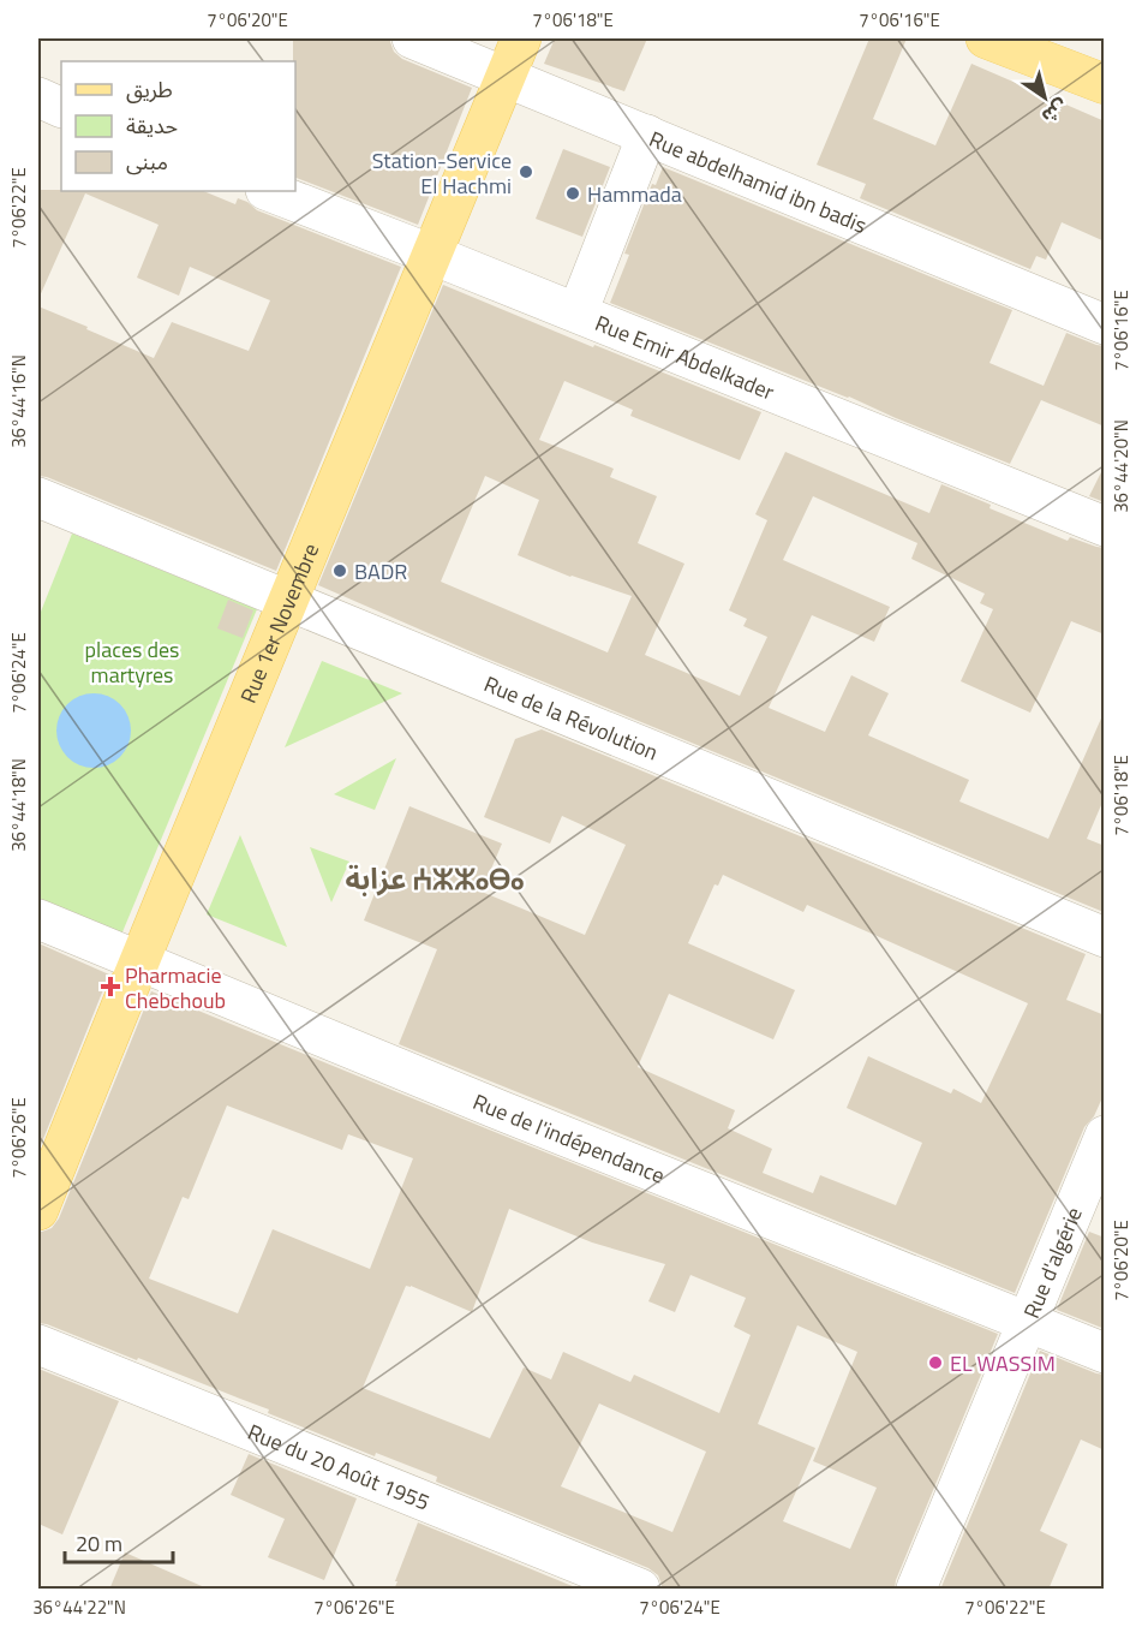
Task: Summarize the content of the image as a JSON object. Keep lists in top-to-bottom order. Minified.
{"streets":{"main road":["Rue 1er Novembre"],"street":["Rue abdelhamid ibn badis","Rue Emir Abdelkader","Rue de la Révolution","Rue de l'indépendance","Rue d'algérie","Rue du 20 Août 1955"]},"crossings":[["Rue abdelhamid ibn badis","Rue 1er Novembre"],["Rue Emir Abdelkader","Rue 1er Novembre"],["Rue 1er Novembre","Rue de la Révolution"],["Rue 1er Novembre","Rue de l'indépendance"],["Rue de l'indépendance","Rue d'algérie"]],"districts":["عزابة ⵄⵣⵣⴰⴱⴰ"],"parks":["places des martyres"],"places":{"other":["Station-Service El Hachmi","Hammada","BADR","EL WASSIM"],"health":["Pharmacie Chebchoub"]},"legend":["طريق","حديقة","مبنى"],"scale_bar":"20 m","north":"bottom right","coordinates":["7°06'20\"E","7°06'18\"E","7°06'16\"E","7°06'22\"E","36°44'16\"N","36°44'20\"N","7°06'24\"E","36°44'18\"N","7°06'26\"E","36°44'22\"N"]}
